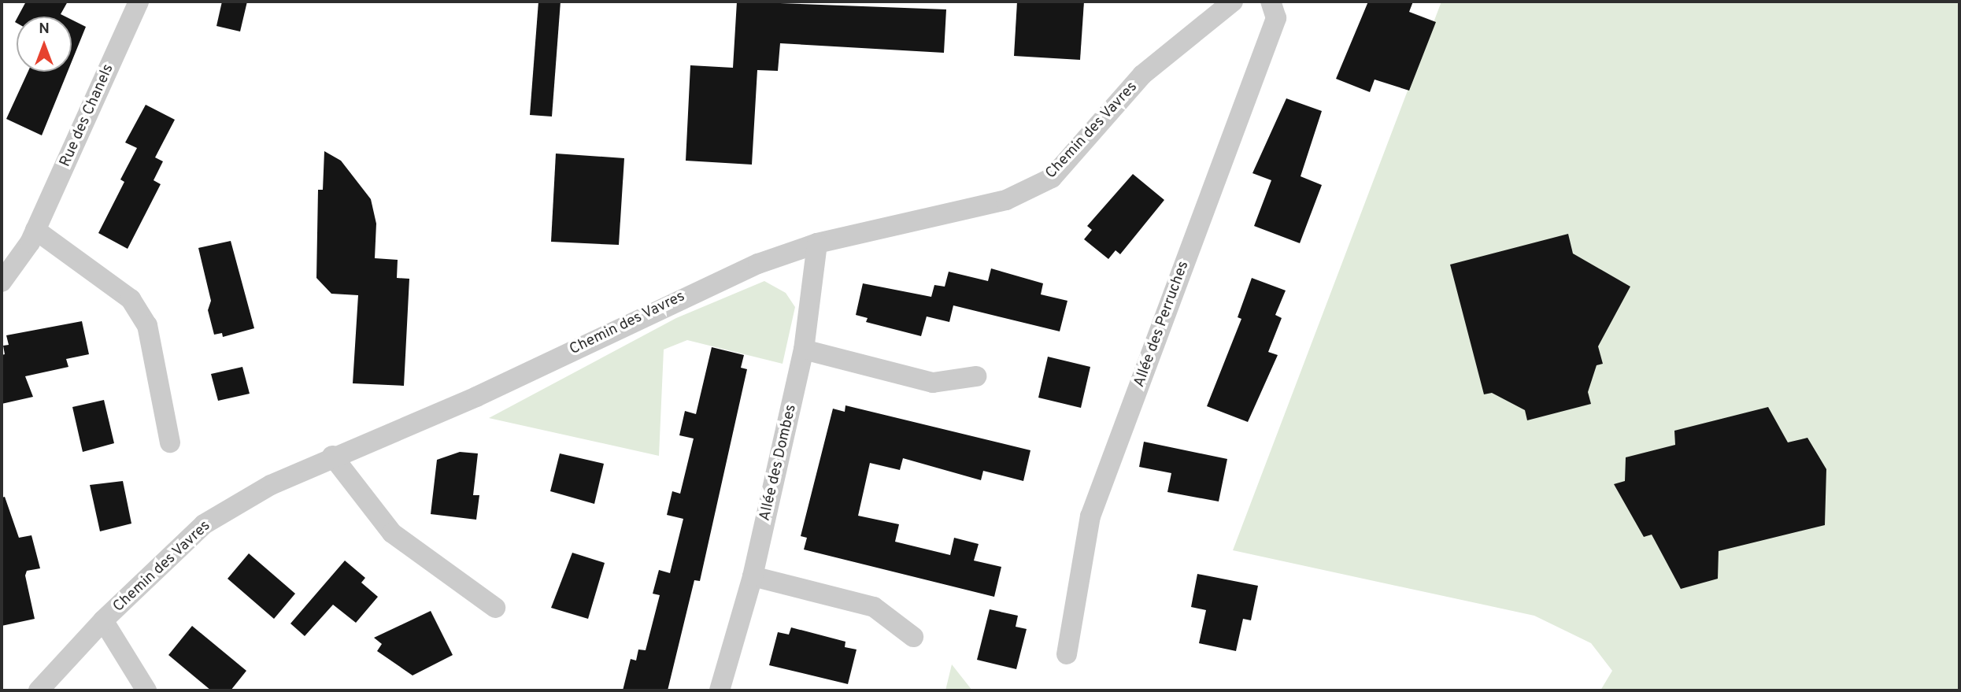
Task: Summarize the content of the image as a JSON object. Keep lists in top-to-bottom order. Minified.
{"streets":{"street":["Rue des Chanels","Chemin des Vavres","Allée des Perruches","Allée des Dombes"]},"crossings":[["Chemin des Vavres","Allée des Dombes"]],"north":"top"}
